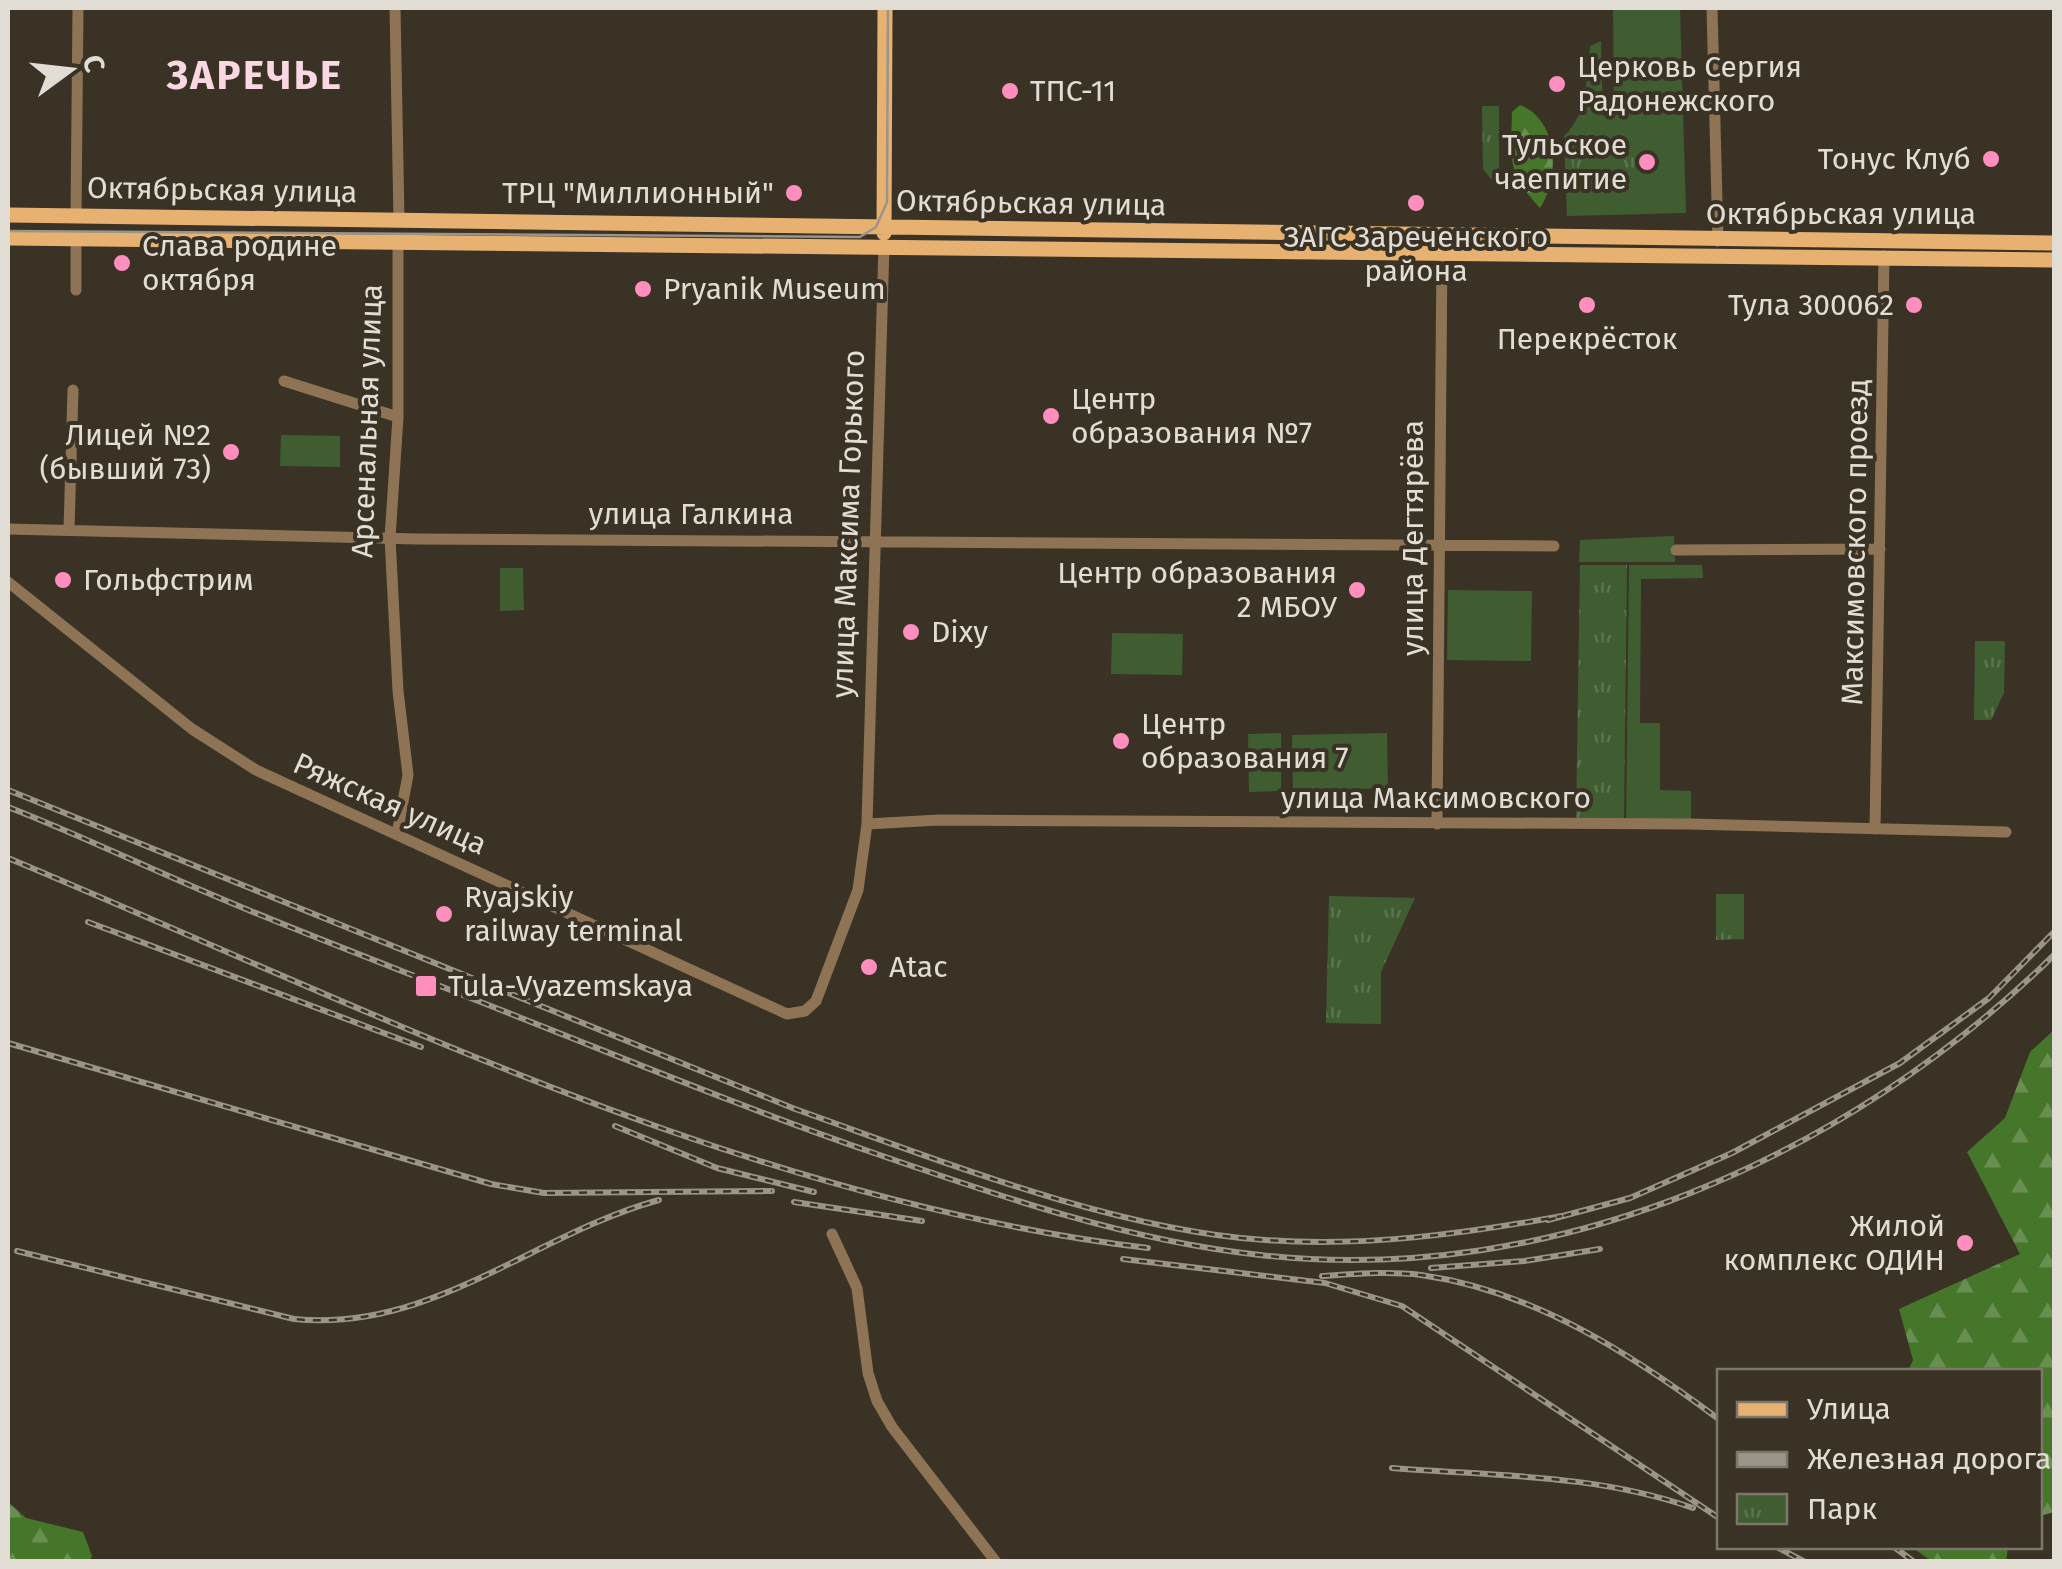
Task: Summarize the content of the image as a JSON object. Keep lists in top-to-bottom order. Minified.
{"streets":{"main road":["Октябрьская улица","Арсенальная улица","улица Максима Горького"],"street":["улица Галкина","улица Дегтярёва","Максимовского проезд","улица Максимовского","Ряжская улица"]},"crossings":[["Октябрьская улица","Арсенальная улица"],["Октябрьская улица","улица Максима Горького"],["Октябрьская улица","улица Дегтярёва"],["Октябрьская улица","Максимовского проезд"],["Арсенальная улица","улица Галкина"],["Арсенальная улица","Ряжская улица"],["улица Галкина","улица Максима Горького"],["улица Галкина","улица Дегтярёва"],["улица Максима Горького","улица Максимовского"],["улица Максима Горького","Ряжская улица"],["улица Дегтярёва","улица Максимовского"],["Максимовского проезд","улица Максимовского"]],"districts":["ЗАРЕЧЬЕ"],"places":{"other":["Церковь Сергия Радонежского","ТПС-11","Тонус Клуб","Тульское чаепитие","ТРЦ \"Миллионный\"","ЗАГС Зареченского района","Слава родине октября","Pryanik Museum","Перекрёсток","Тула 300062","Центр образования №7","Лицей №2 (бывший 73)","Гольфстрим","Центр образования 2 МБОУ","Dixy","Центр образования 7","Ryajskiy railway terminal","Atac","Жилой комплекс ОДИН"],"transit":["Tula-Vyazemskaya"]},"legend":["Улица","Железная дорога","Парк"],"north":"right"}
